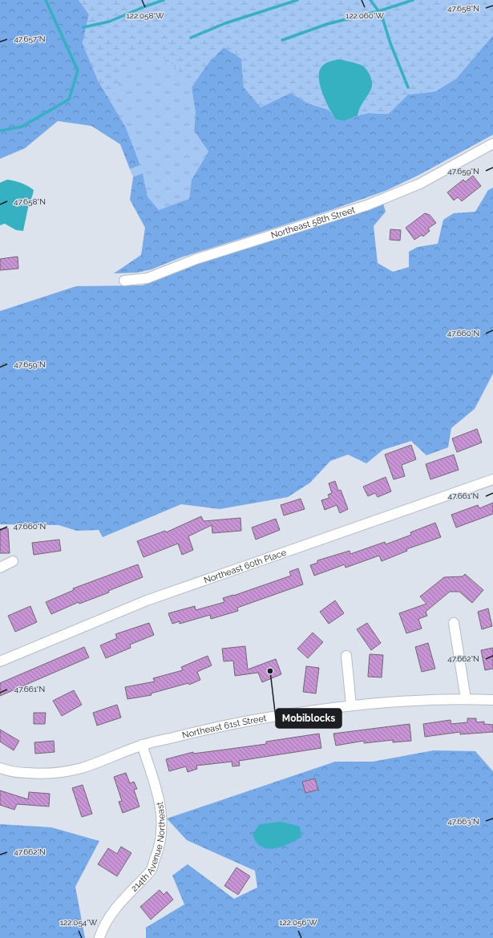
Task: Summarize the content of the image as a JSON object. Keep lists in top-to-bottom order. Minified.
{"streets":{"street":["Northeast 58th Street","Northeast 60th Place","Northeast 61st Street","214th Avenue Northeast"]},"crossings":[["Northeast 61st Street","214th Avenue Northeast"]],"places":["Mobiblocks"],"coordinates":["47.658°N","122.058°W","122.060°W","47.657°N","47.659°N","47.660°N","47.661°N","47.662°N","47.663°N","122.054°W","122.056°W"]}
